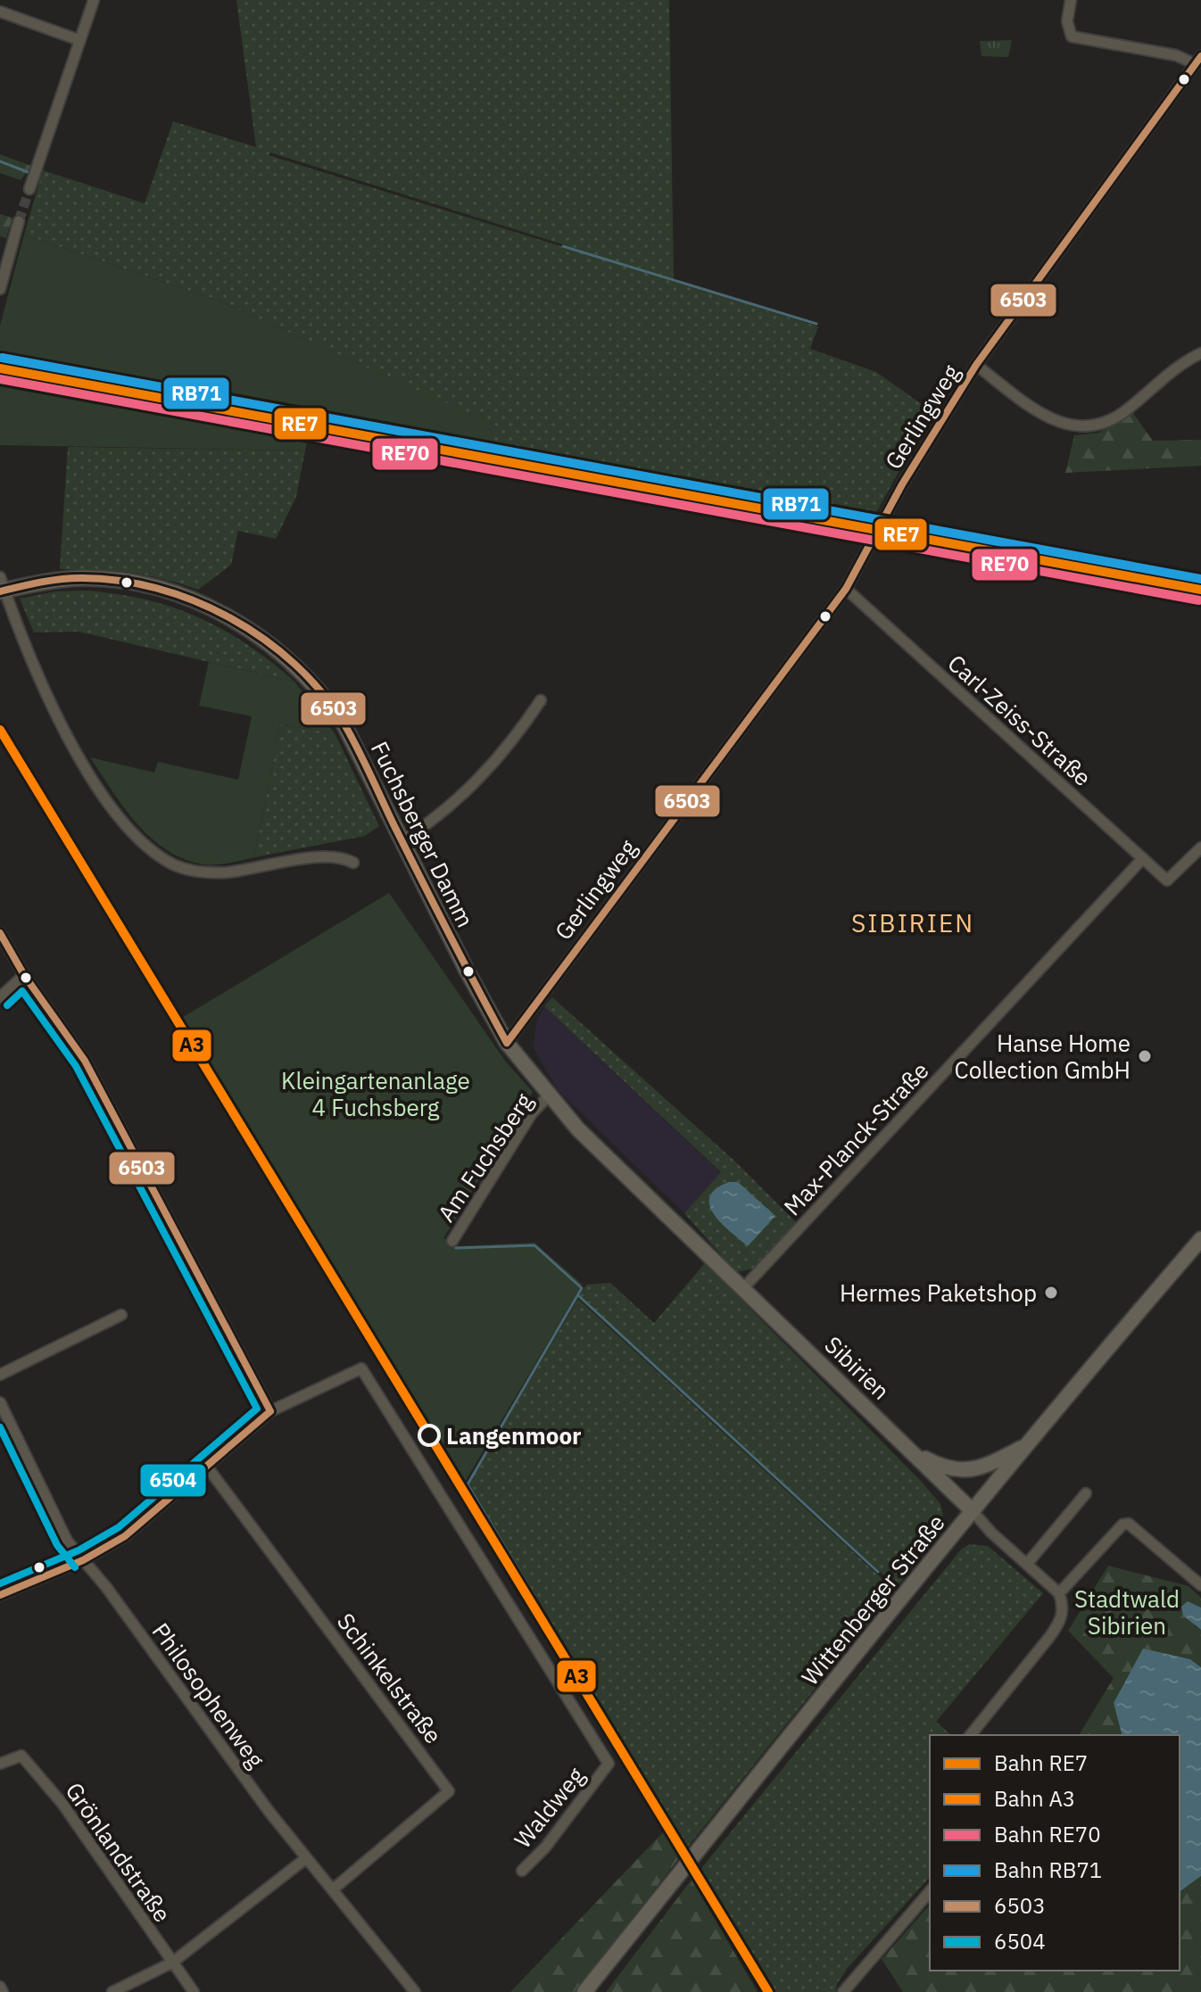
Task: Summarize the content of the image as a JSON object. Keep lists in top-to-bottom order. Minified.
{"streets":{"street":["Gerlingweg","Carl-Zeiss-Straße","Fuchsberger Damm","Max-Planck-Straße","Am Fuchsberg","Sibirien","Wittenberger Straße","Schinkelstraße","Philosophenweg","Waldweg","Grönlandstraße"]},"crossings":[["Gerlingweg","Carl-Zeiss-Straße"],["Gerlingweg","Fuchsberger Damm"],["Gerlingweg","Sibirien"],["Carl-Zeiss-Straße","Max-Planck-Straße"],["Fuchsberger Damm","Sibirien"],["Max-Planck-Straße","Sibirien"],["Am Fuchsberg","Sibirien"],["Sibirien","Wittenberger Straße"],["Schinkelstraße","Philosophenweg"]],"districts":["SIBIRIEN"],"parks":["Kleingartenanlage 4 Fuchsberg","Stadtwald Sibirien"],"places":["Hanse Home Collection GmbH","Hermes Paketshop","Langenmoor"],"lines":["transit line 6503","rail line RB71","rail line RE7","rail line RE70","rail line A3","transit line 6504"],"legend":["Bahn RE7","Bahn A3","Bahn RE70","Bahn RB71","6503","6504"]}
